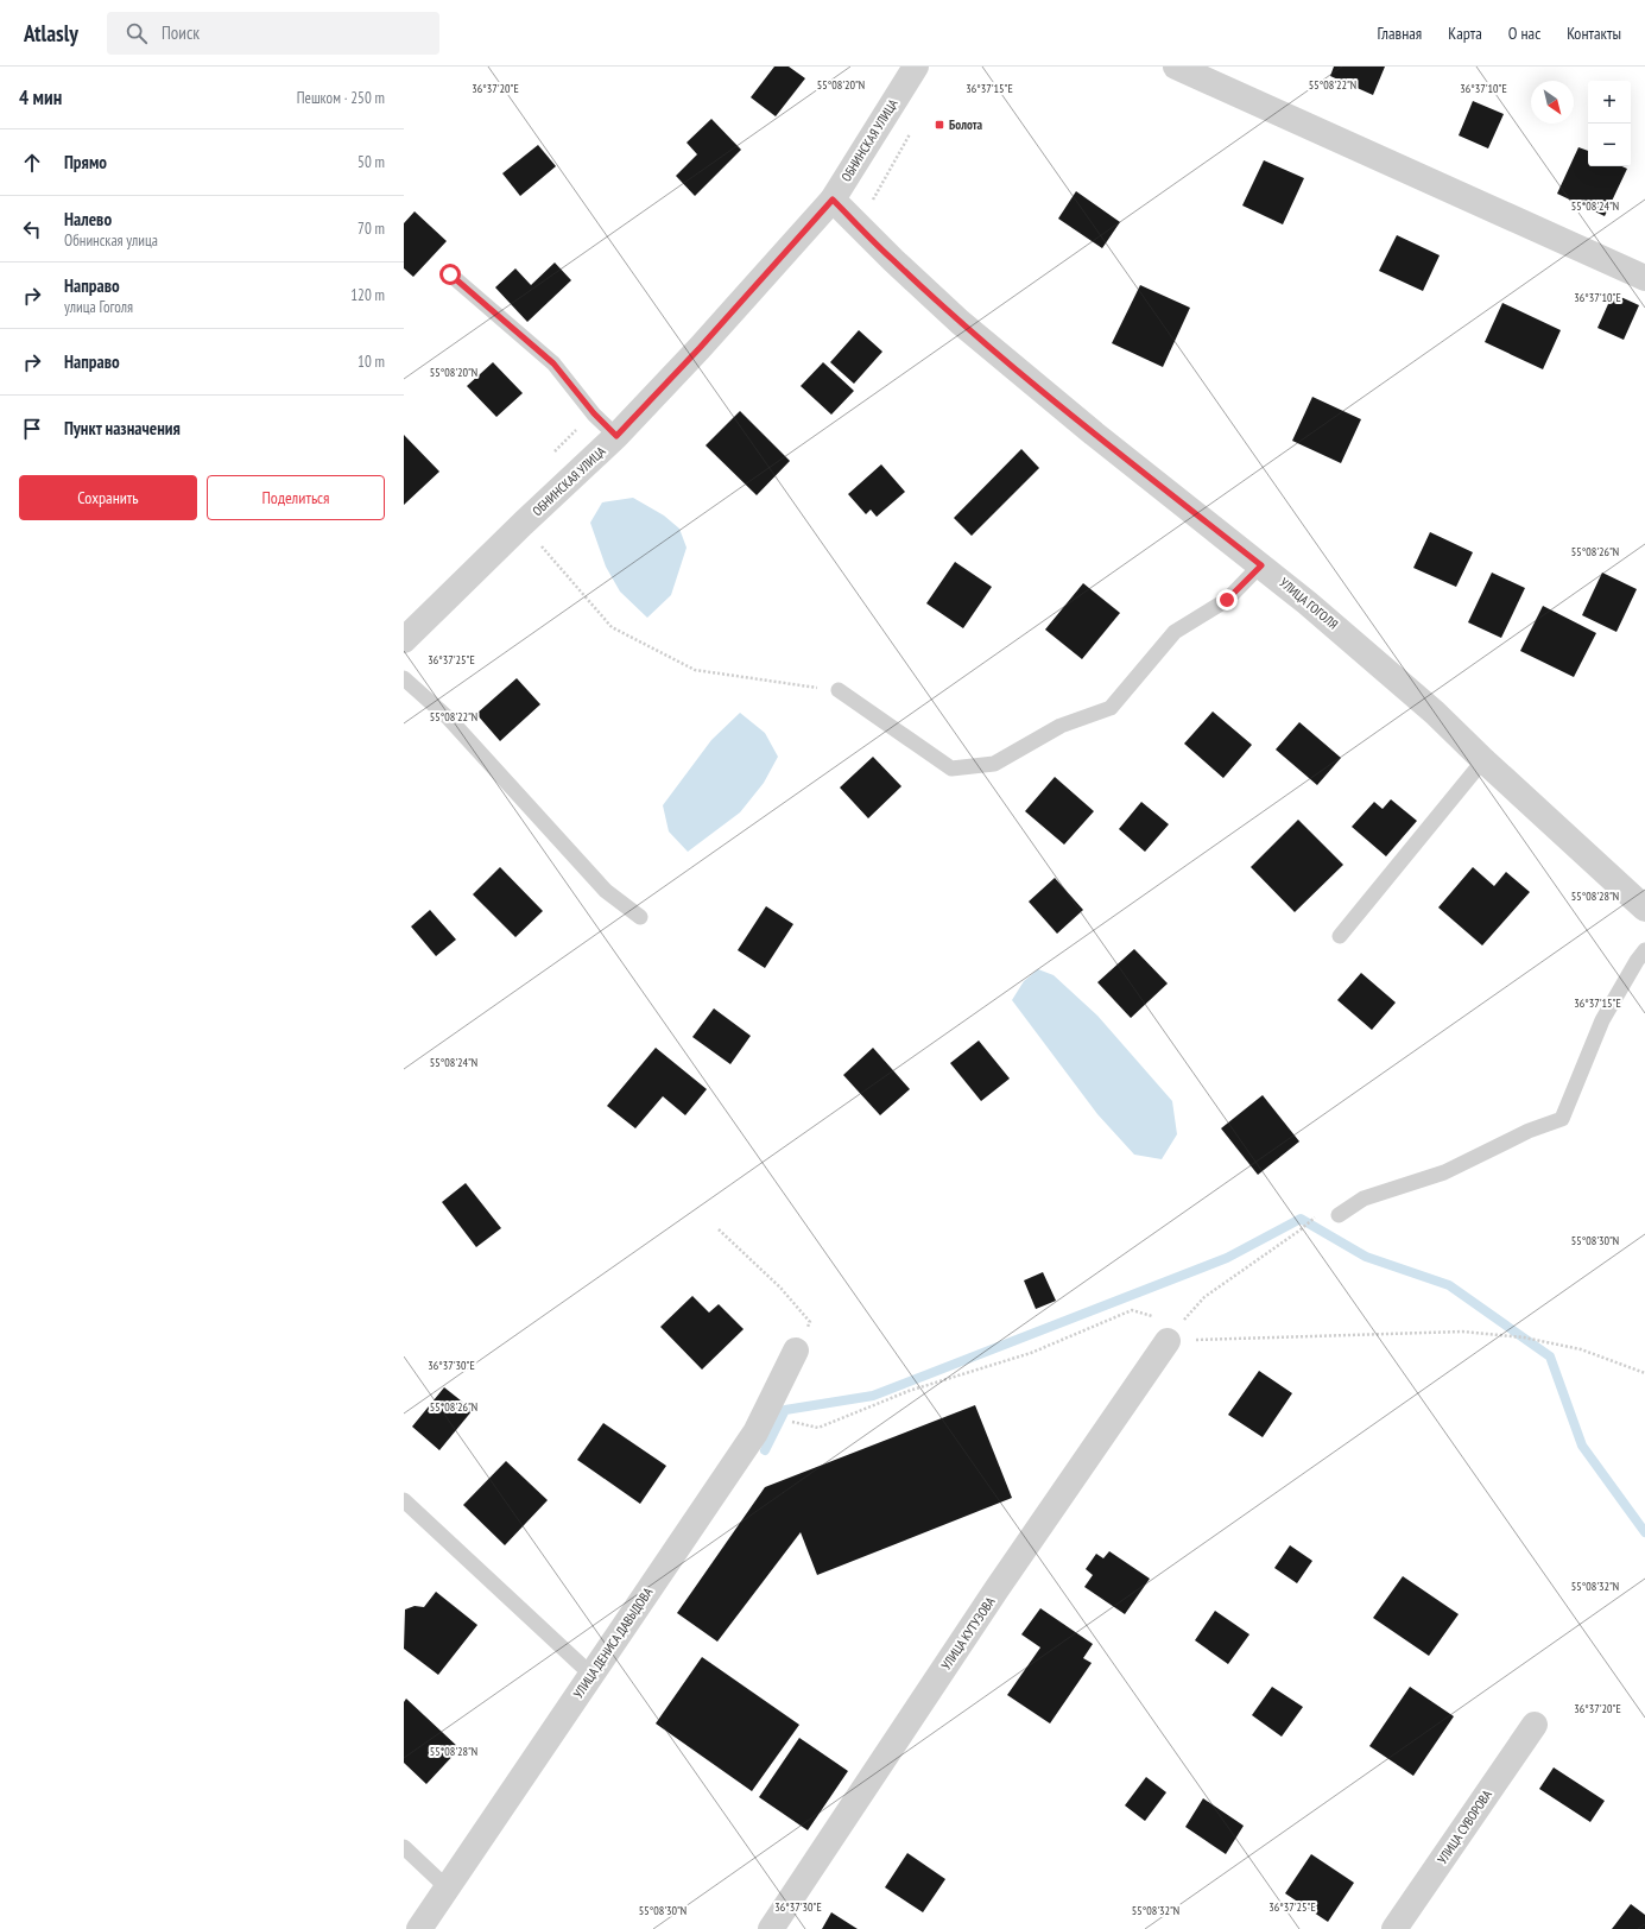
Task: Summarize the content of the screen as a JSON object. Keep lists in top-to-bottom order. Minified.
{"streets":{"street":["ОБНИНСКАЯ УЛИЦА","УЛИЦА ГОГОЛЯ","УЛИЦА КУТУЗОВА","УЛИЦА ДЕНИСА ДАВЫДОВА","УЛИЦА СУВОРОВА"]},"crossings":[["ОБНИНСКАЯ УЛИЦА","УЛИЦА ГОГОЛЯ"]],"places":{"transit":["Болота"]},"north":"bottom right","page":{"header":"Atlasly","search":"Поиск","nav":["Главная","Карта","О нас","Контакты"],"heading":["4 мин","Пешком · 250 m"],"map_buttons":["+","−"],"list":[["Прямо","50 m"],["Налево","Обнинская улица","70 m"],["Направо","улица Гоголя","120 m"],["Направо","10 m"],"Пункт назначения"],"buttons":["Сохранить","Поделиться"]},"coordinates":["55°08'22\"N","55°08'20\"N","36°37'20\"E","36°37'15\"E","36°37'10\"E","55°08'24\"N","55°08'26\"N","36°37'25\"E","55°08'28\"N","55°08'30\"N","36°37'30\"E","55°08'32\"N"]}
